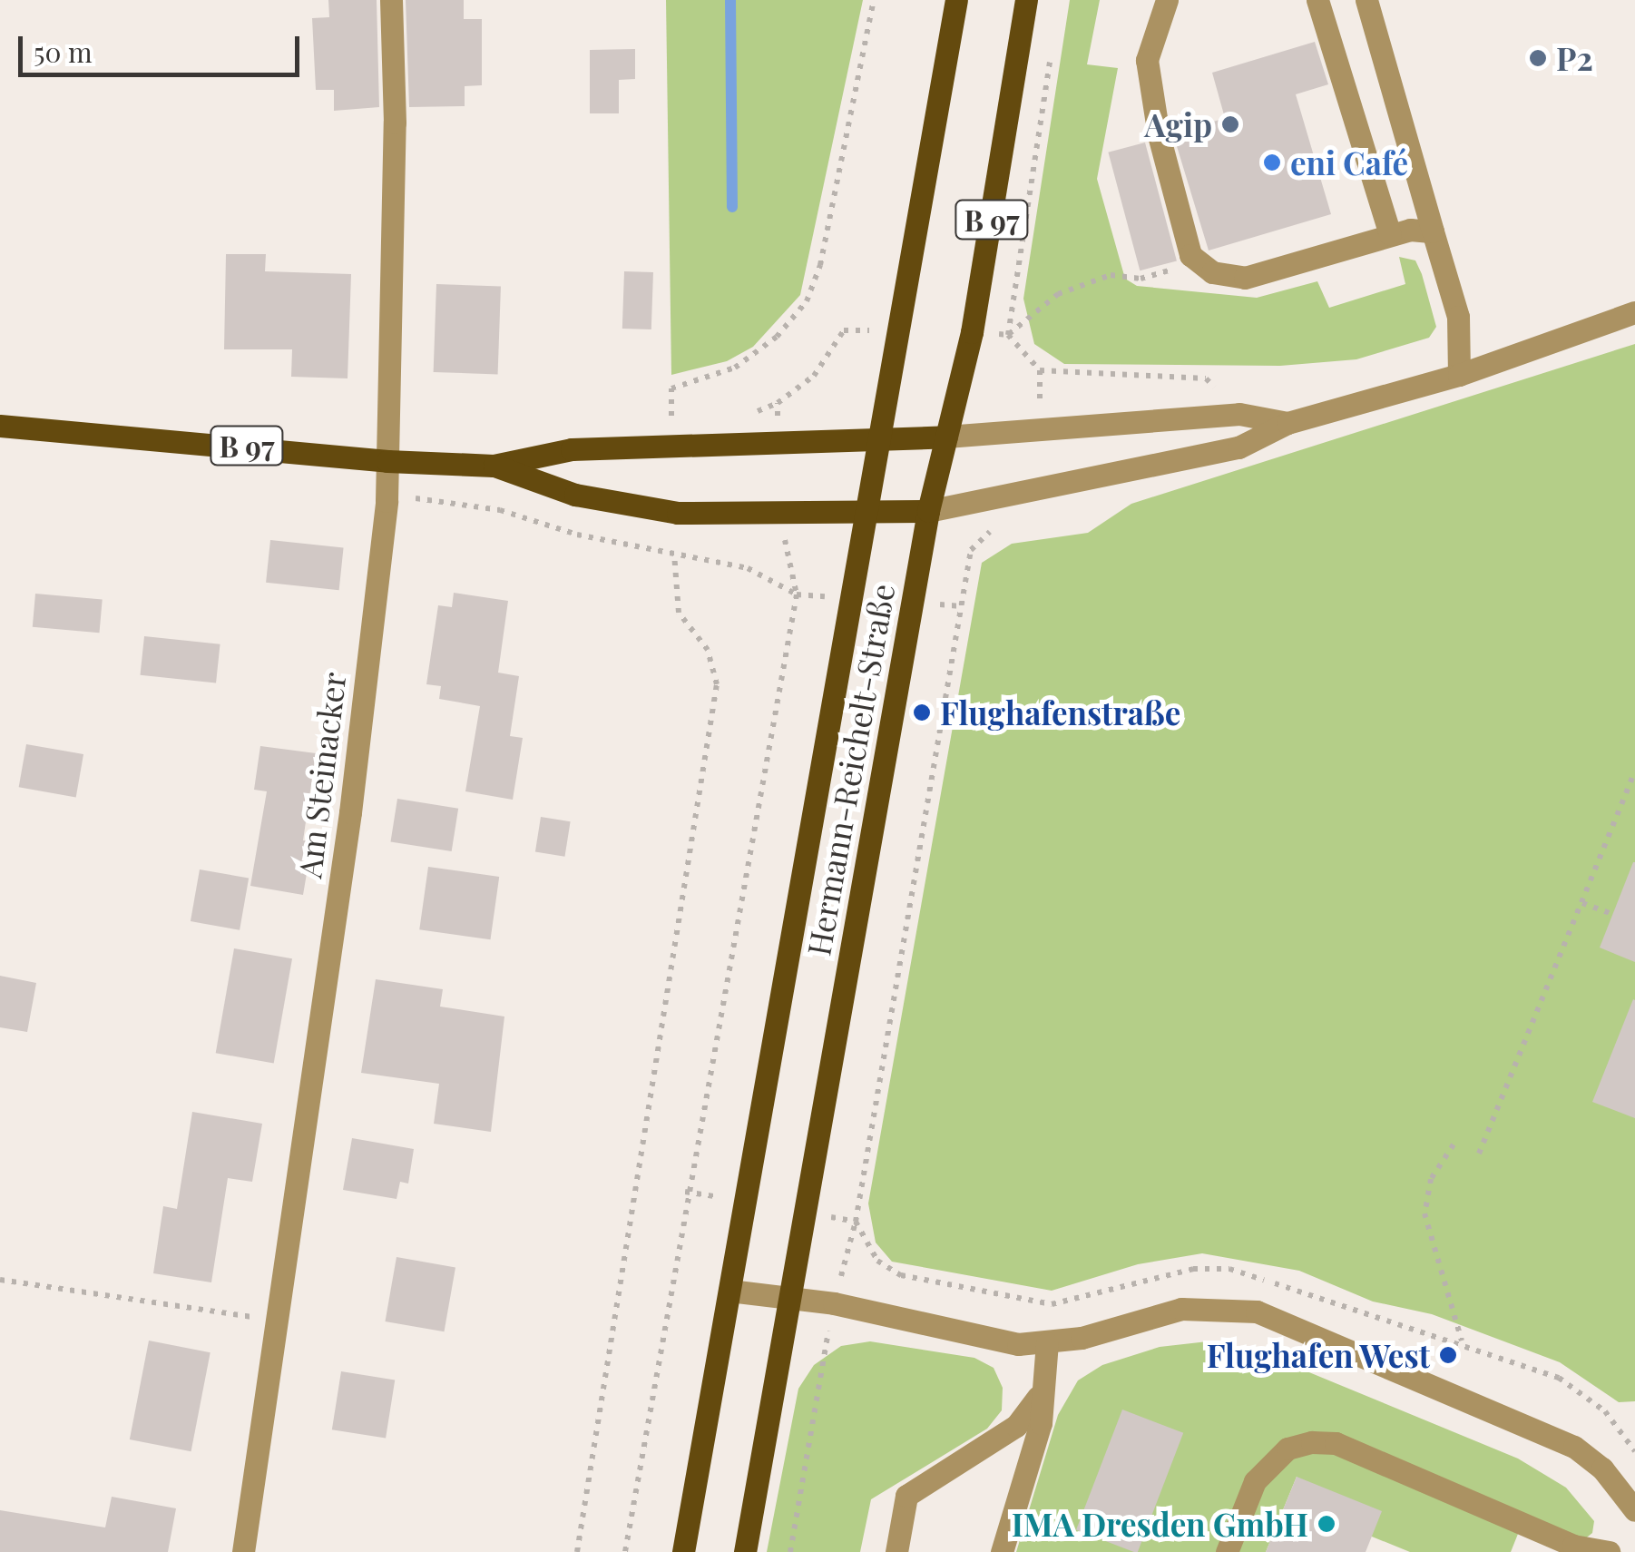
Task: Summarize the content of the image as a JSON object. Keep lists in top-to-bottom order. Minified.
{"streets":{"main road":["B 97","Hermann-Reichelt-Straße"],"street":["Am Steinacker"]},"crossings":[["B 97","Hermann-Reichelt-Straße"],["B 97","Am Steinacker"]],"places":["P2","Agip","eni Café","Flughafenstraße","Flughafen West","IMA Dresden GmbH"],"scale_bar":"50 m"}
